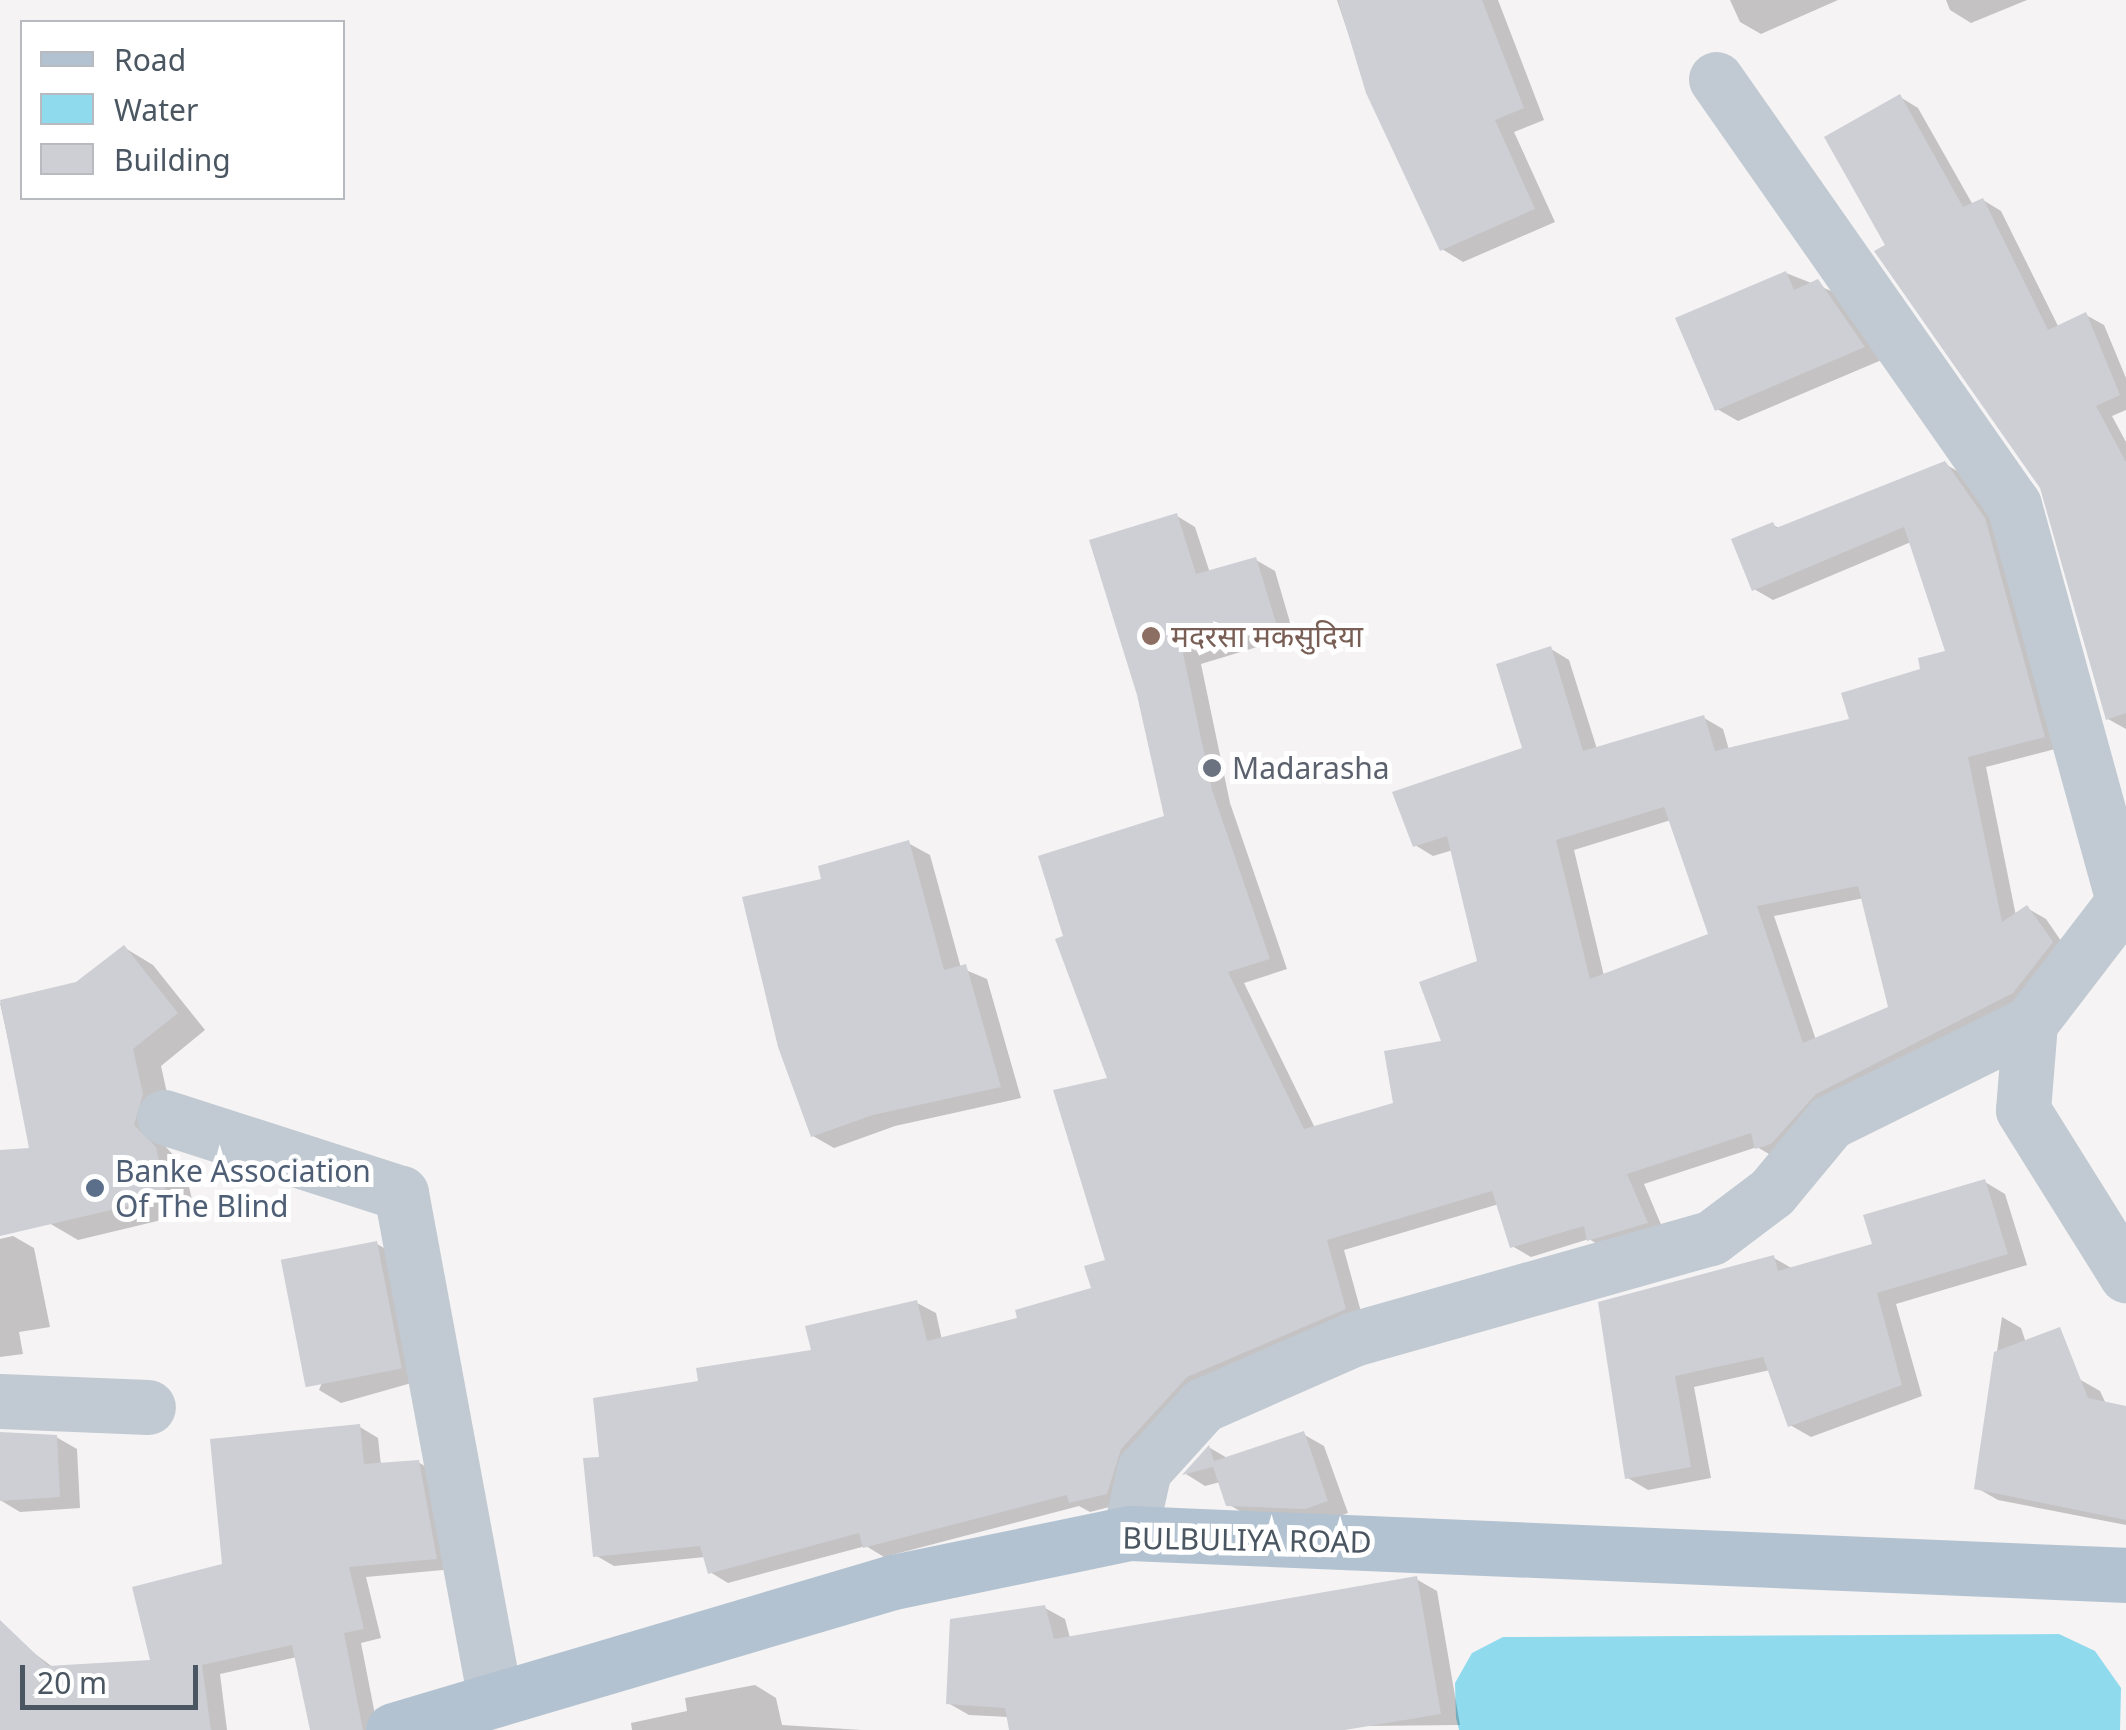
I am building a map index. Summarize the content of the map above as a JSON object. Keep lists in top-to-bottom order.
{
  "streets": {
    "main road": ["BULBULIYA ROAD"]
  },
  "places": ["मदरसा मकसुदिया", "Madarasha", "Banke Association Of The Blind"],
  "legend": ["Road", "Water", "Building"],
  "scale_bar": "20 m"
}
